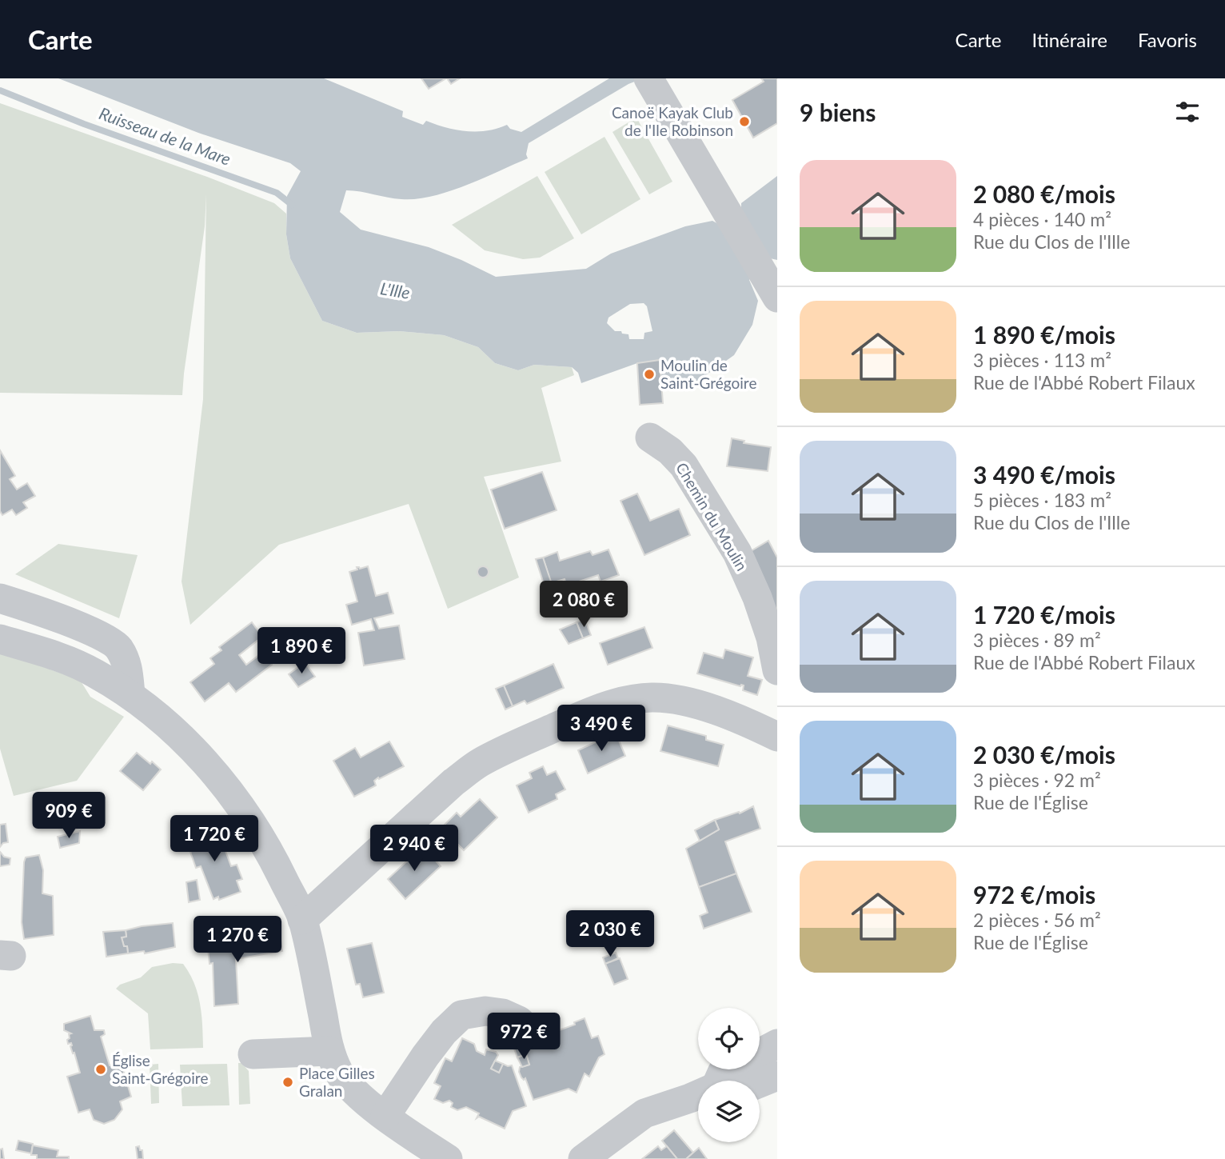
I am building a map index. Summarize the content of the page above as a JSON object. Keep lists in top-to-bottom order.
{
  "streets": {
    "street": ["Chemin du Moulin"]
  },
  "water": ["Ruisseau de la Mare", "L'Ille"],
  "places": [
    "Canoë Kayak Club de l'Ile Robinson",
    "Moulin de Saint-Grégoire",
    "Église Saint-Grégoire",
    "Place Gilles Gralan"
  ],
  "page": {
    "header": "Carte",
    "nav": ["Carte", "Itinéraire", "Favoris"],
    "heading": "9 biens",
    "list": [
      {
        "name": "2 080 €/mois",
        "note": "4 pièces · 140 m² · Rue du Clos de l'Ille"
      },
      {
        "name": "1 890 €/mois",
        "note": "3 pièces · 113 m² · Rue de l'Abbé Robert Filaux"
      },
      {
        "name": "3 490 €/mois",
        "note": "5 pièces · 183 m² · Rue du Clos de l'Ille"
      },
      {
        "name": "1 720 €/mois",
        "note": "3 pièces · 89 m² · Rue de l'Abbé Robert Filaux"
      },
      {
        "name": "2 030 €/mois",
        "note": "3 pièces · 92 m² · Rue de l'Église"
      },
      {
        "name": "972 €/mois",
        "note": "2 pièces · 56 m² · Rue de l'Église"
      }
    ],
    "price": [
      "2 080 €",
      "1 890 €",
      "3 490 €",
      "909 €",
      "1 720 €",
      "2 940 €",
      "2 030 €",
      "1 270 €",
      "972 €"
    ]
  }
}
